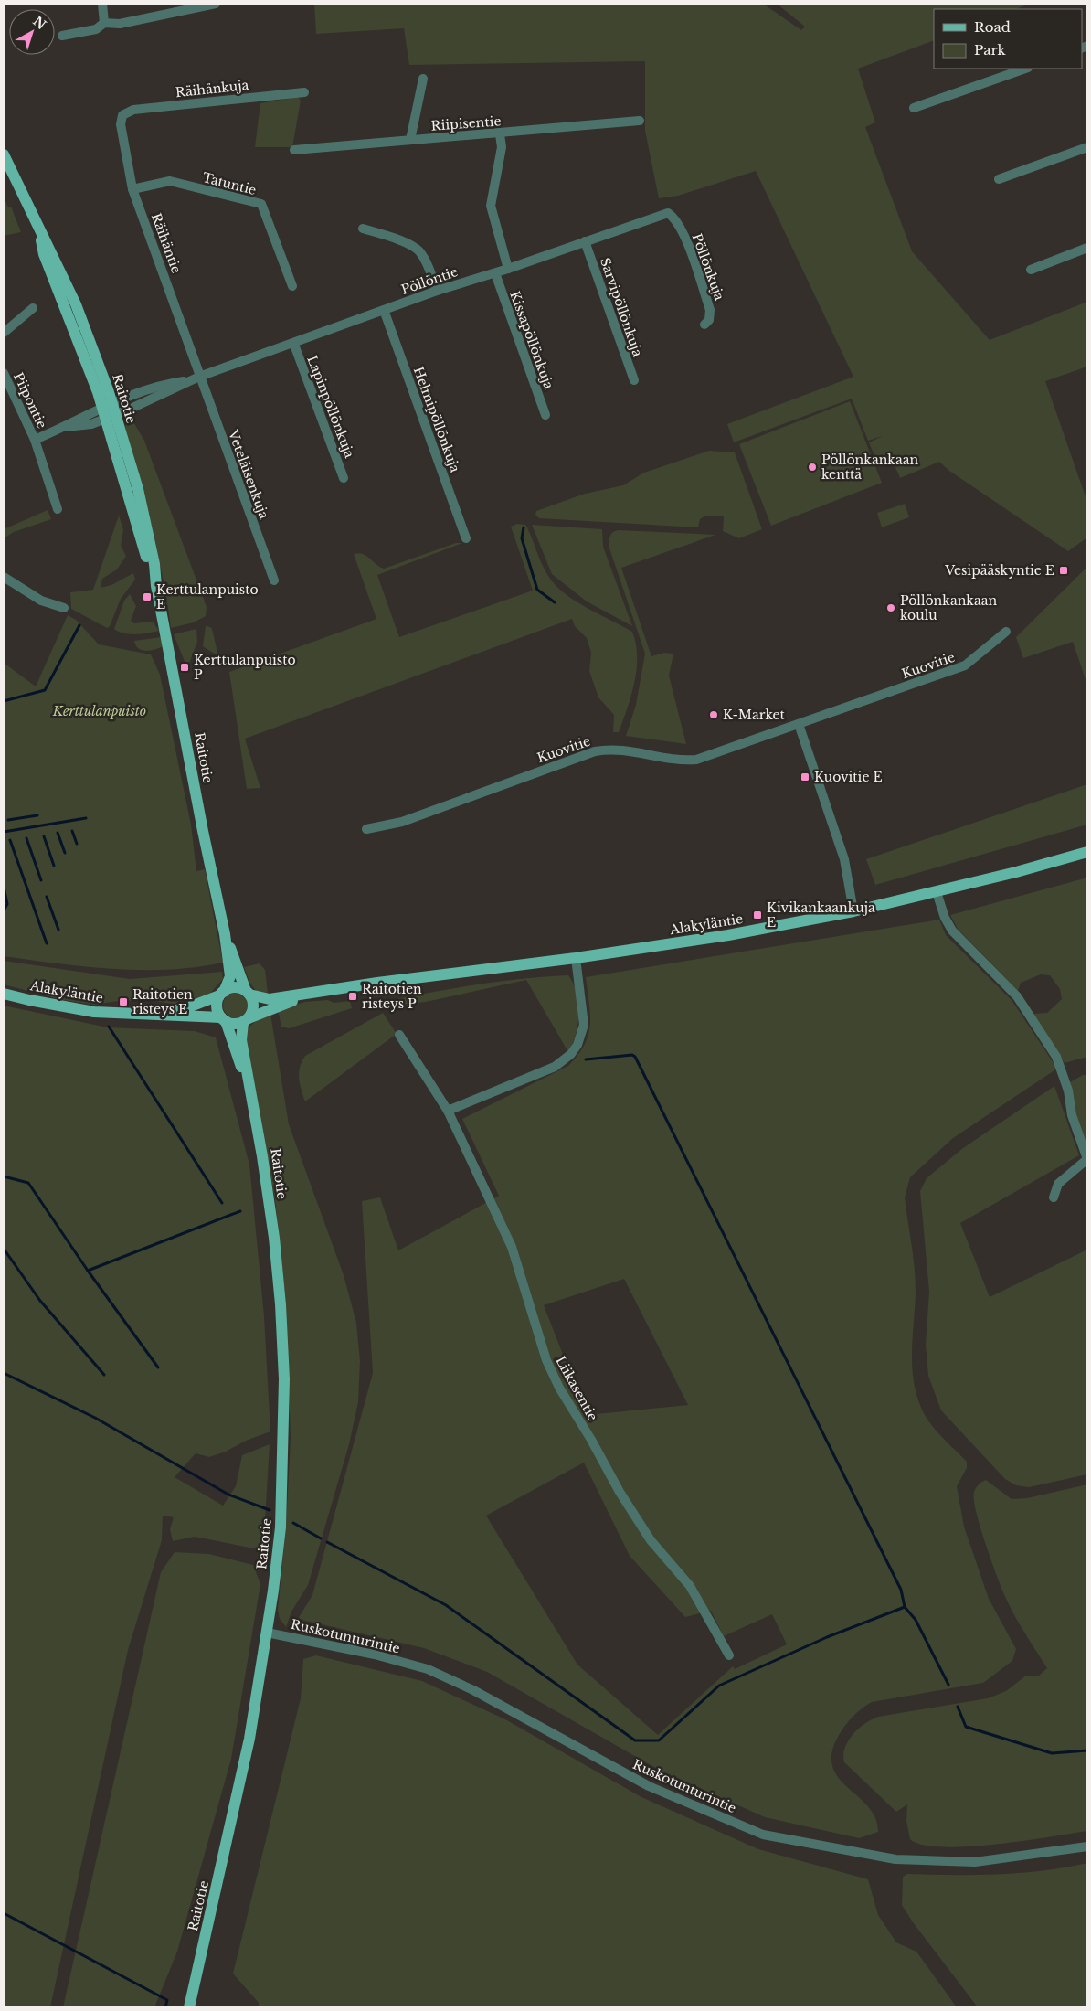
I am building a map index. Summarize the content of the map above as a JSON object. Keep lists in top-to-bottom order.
{
  "streets": {
    "main road": ["Raitotie", "Alakyläntie"],
    "street": [
      "Räihänkuja",
      "Riipisentie",
      "Tatuntie",
      "Räihäntie",
      "Pöllönkuja",
      "Pöllöntie",
      "Sarvipöllönkuja",
      "Kissapöllönkuja",
      "Piipontie",
      "Lapinpöllönkuja",
      "Helmipöllönkuja",
      "Veteläisenkuja",
      "Kuovitie",
      "Liikasentie",
      "Ruskotunturintie"
    ]
  },
  "crossings": [
    ["Räihänkuja", "Räihäntie"],
    ["Tatuntie", "Räihäntie"],
    ["Räihäntie", "Pöllöntie"],
    ["Räihäntie", "Veteläisenkuja"],
    ["Pöllönkuja", "Pöllöntie"],
    ["Pöllöntie", "Sarvipöllönkuja"],
    ["Pöllöntie", "Kissapöllönkuja"],
    ["Pöllöntie", "Raitotie"],
    ["Pöllöntie", "Piipontie"],
    ["Pöllöntie", "Lapinpöllönkuja"],
    ["Pöllöntie", "Helmipöllönkuja"],
    ["Pöllöntie", "Veteläisenkuja"],
    ["Raitotie", "Piipontie"],
    ["Raitotie", "Alakyläntie"],
    ["Raitotie", "Ruskotunturintie"]
  ],
  "parks": ["Kerttulanpuisto"],
  "places": {
    "other": ["Pöllönkankaan kenttä", "Pöllönkankaan koulu", "K-Market"],
    "transit": [
      "Vesipääskyntie E",
      "Kerttulanpuisto E",
      "Kerttulanpuisto P",
      "Kuovitie E",
      "Kivikankaankuja E",
      "Raitotien risteys P",
      "Raitotien risteys E"
    ]
  },
  "legend": ["Road", "Park"],
  "north": "top right"
}
